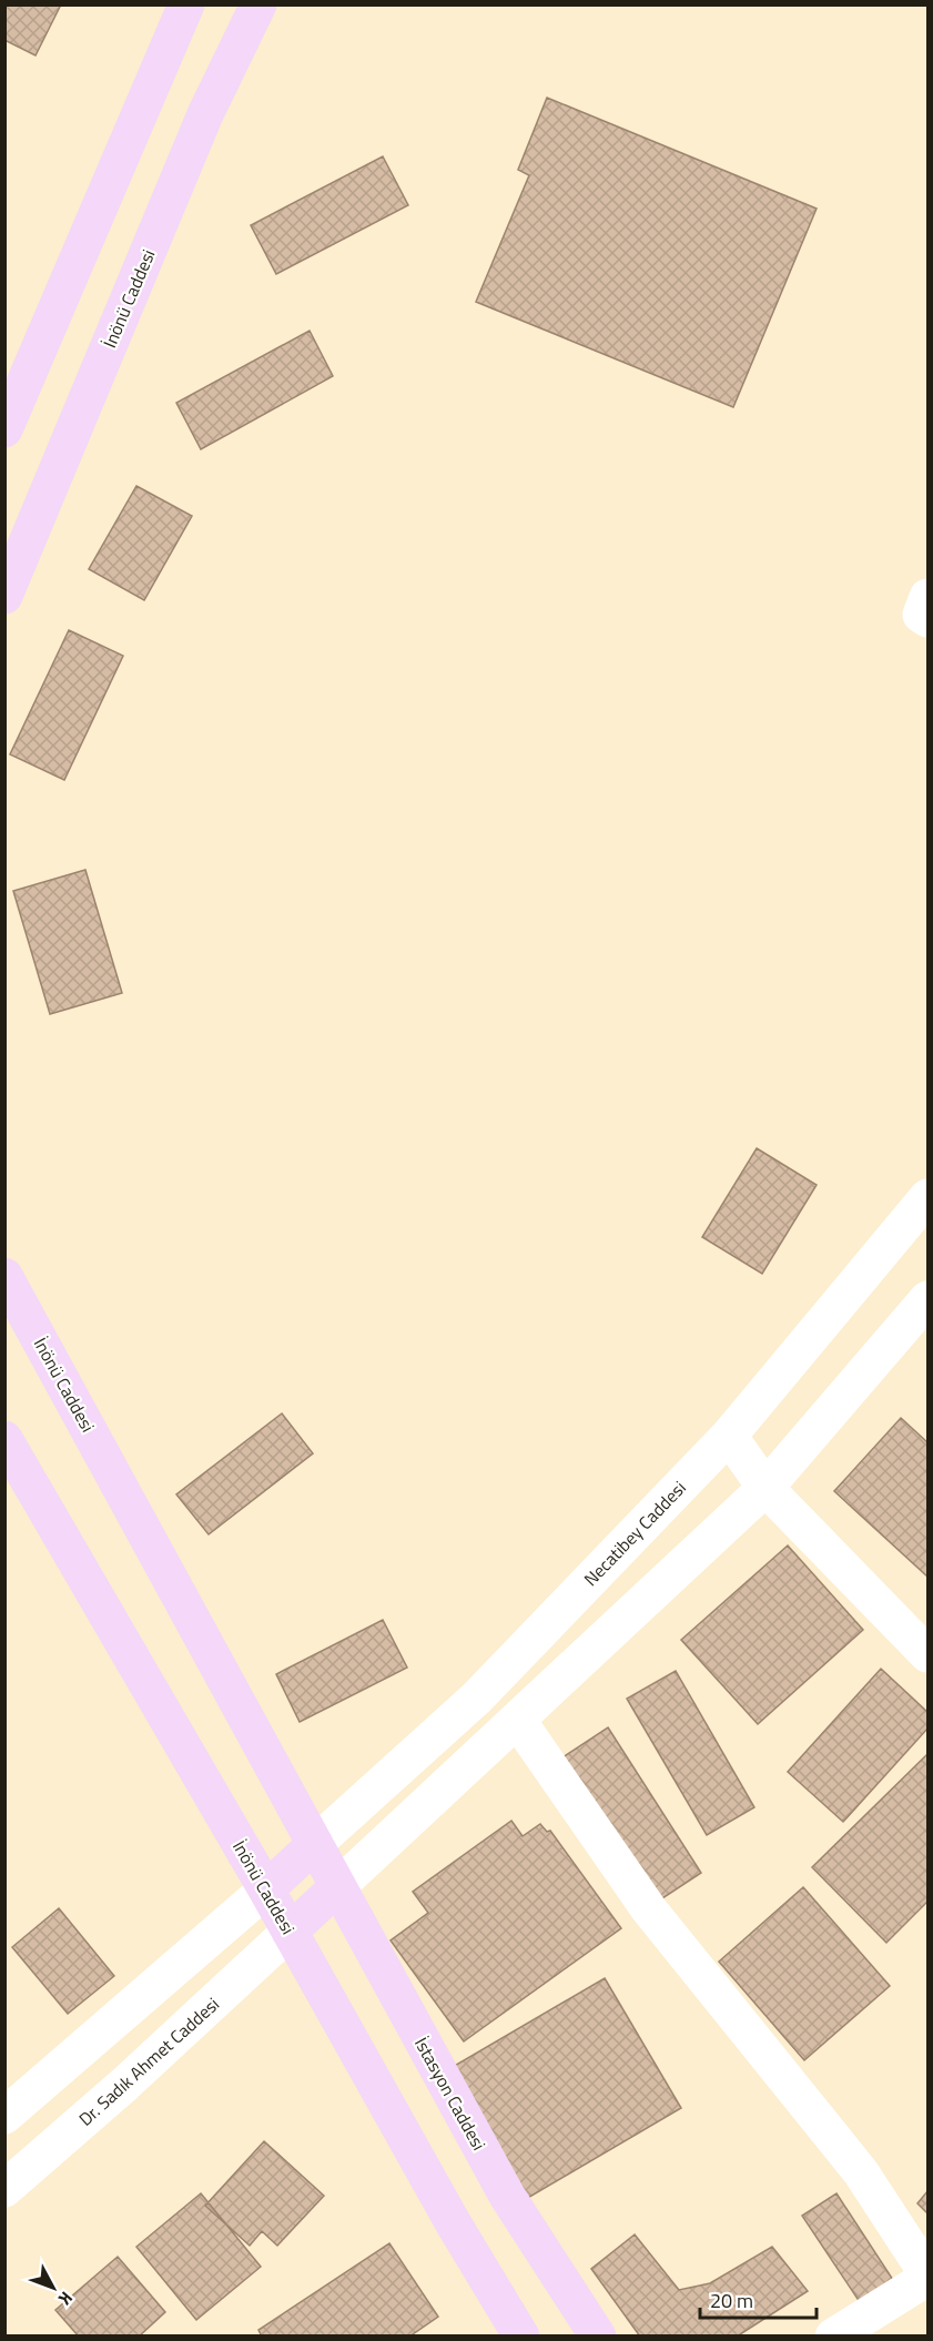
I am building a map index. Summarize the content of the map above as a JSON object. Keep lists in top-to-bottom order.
{
  "streets": {
    "main road": ["İnönü Caddesi", "İstasyon Caddesi"],
    "street": ["Necatibey Caddesi", "Dr. Sadık Ahmet Caddesi"]
  },
  "crossings": [
    ["İnönü Caddesi", "Necatibey Caddesi"],
    ["İnönü Caddesi", "Dr. Sadık Ahmet Caddesi"],
    ["İnönü Caddesi", "İstasyon Caddesi"],
    ["Necatibey Caddesi", "İstasyon Caddesi"]
  ],
  "scale_bar": "20 m",
  "north": "bottom right"
}
